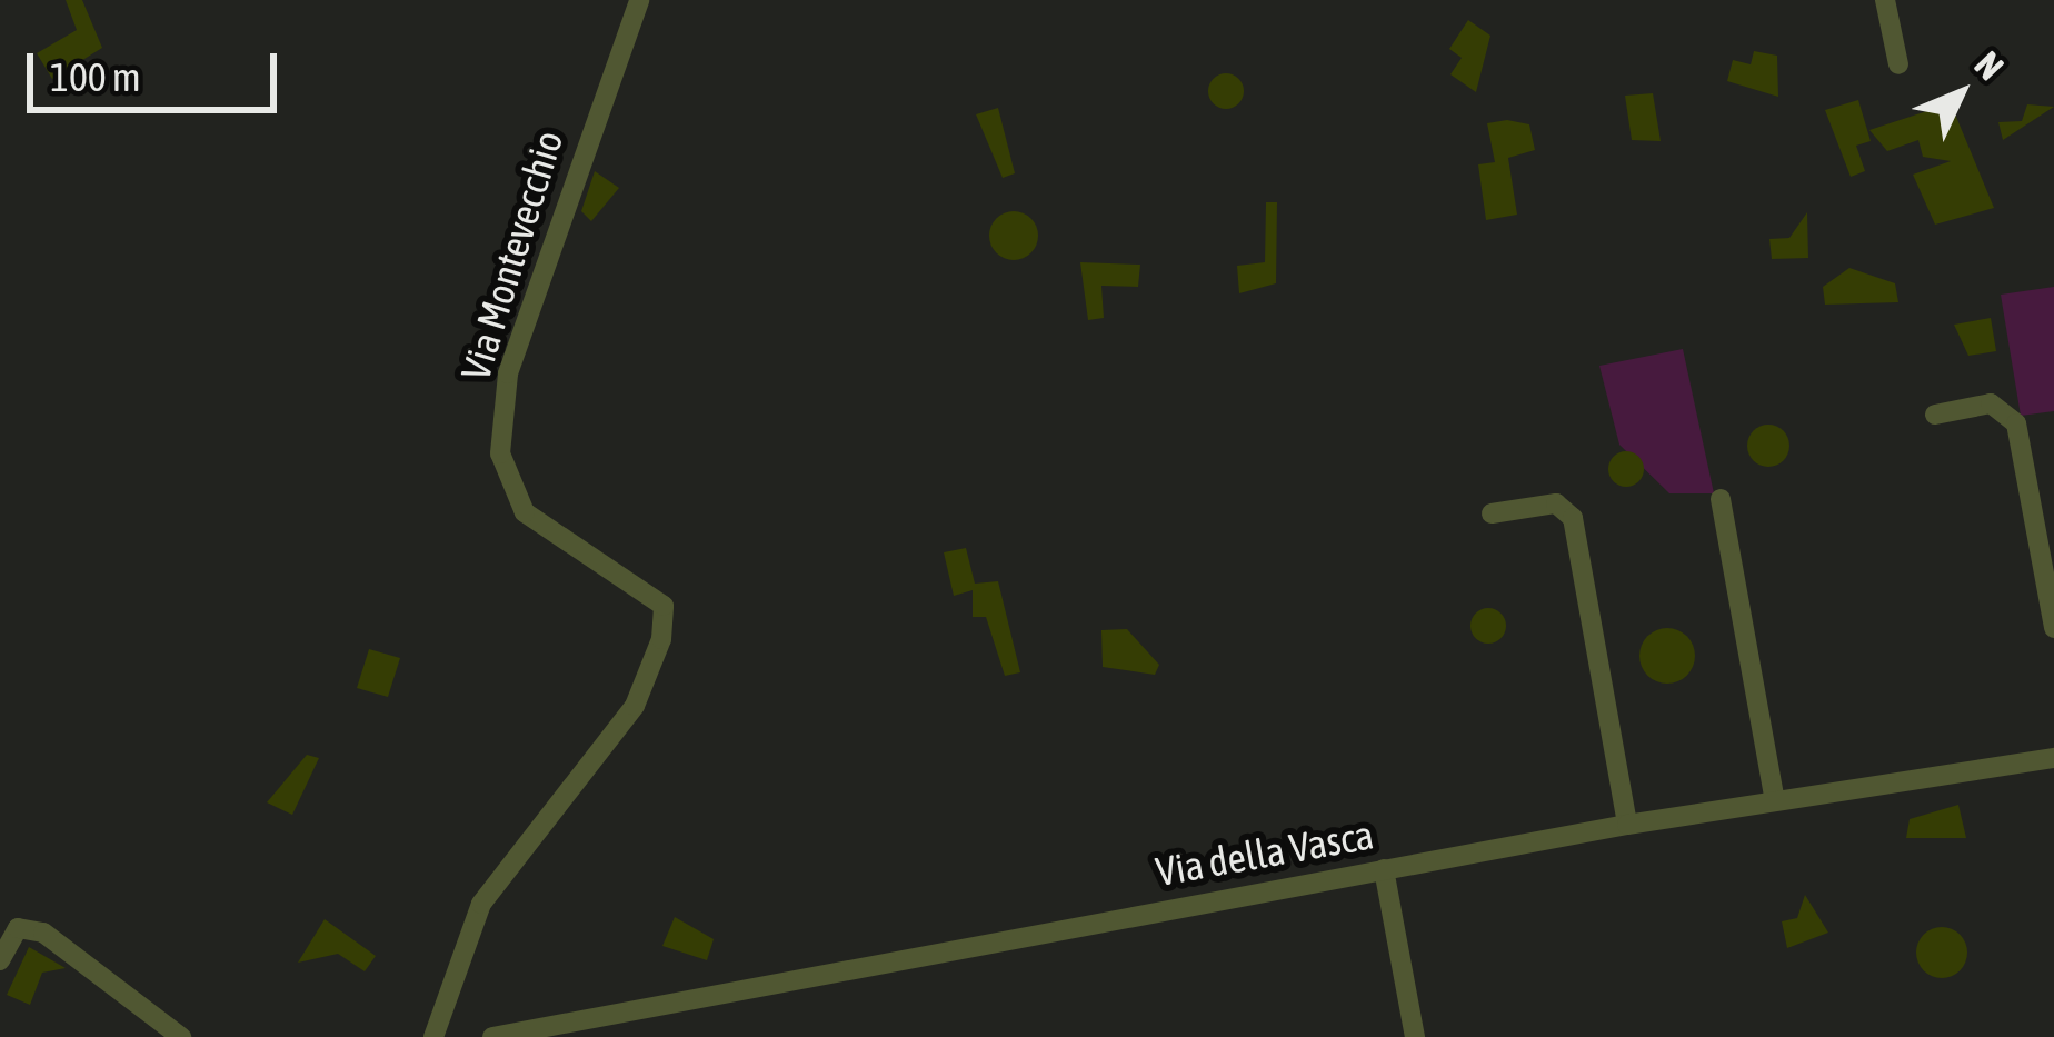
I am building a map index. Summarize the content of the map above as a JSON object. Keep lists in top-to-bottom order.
{
  "streets": {
    "street": ["Via Montevecchio", "Via della Vasca"]
  },
  "scale_bar": "100 m",
  "north": "top right"
}
